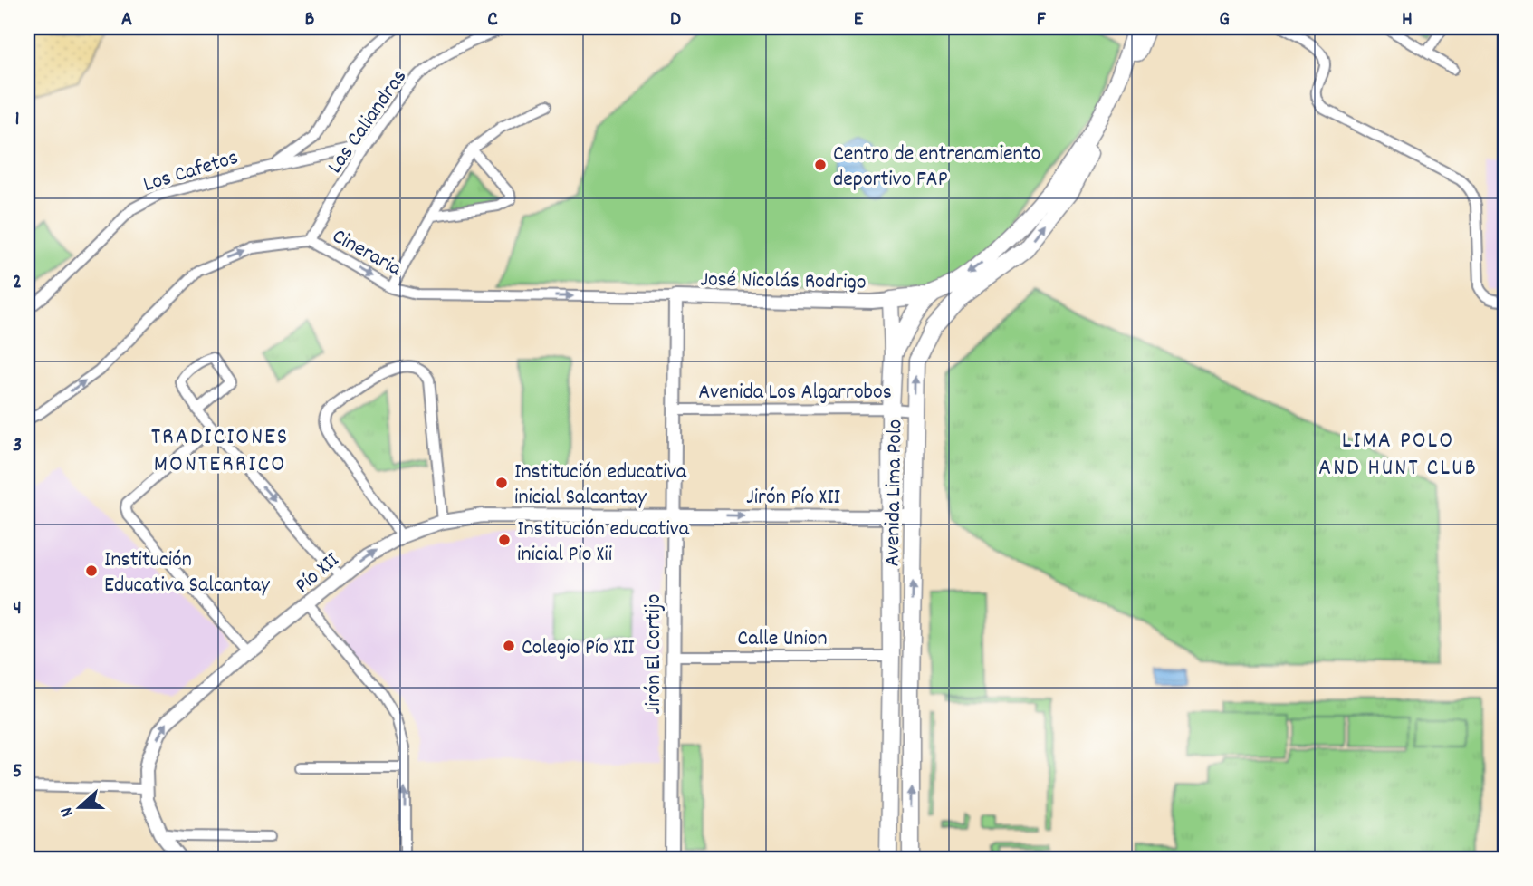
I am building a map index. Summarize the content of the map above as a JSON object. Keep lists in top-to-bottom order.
{
  "streets": {
    "main road": ["Avenida Lima Polo"],
    "street": [
      "Las Caliandras",
      "Los Cafetos",
      "Cineraria",
      "José Nicolás Rodrigo",
      "Avenida Los Algarrobos",
      "Jirón Pío XII",
      "Pío XII",
      "Calle Union",
      "Jirón El Cortijo"
    ]
  },
  "crossings": [
    ["Las Caliandras", "Los Cafetos"],
    ["Las Caliandras", "Cineraria"],
    ["Cineraria", "José Nicolás Rodrigo"],
    ["Cineraria", "Jirón El Cortijo"],
    ["José Nicolás Rodrigo", "Avenida Lima Polo"],
    ["José Nicolás Rodrigo", "Jirón El Cortijo"],
    ["Avenida Los Algarrobos", "Avenida Lima Polo"],
    ["Avenida Los Algarrobos", "Jirón El Cortijo"],
    ["Avenida Lima Polo", "Jirón Pío XII"],
    ["Avenida Lima Polo", "Calle Union"],
    ["Jirón Pío XII", "Pío XII"],
    ["Jirón Pío XII", "Jirón El Cortijo"],
    ["Pío XII", "Jirón El Cortijo"],
    ["Calle Union", "Jirón El Cortijo"]
  ],
  "one_way": ["Cineraria", "Jirón Pío XII"],
  "districts": ["TRADICIONES MONTERRICO", "LIMA POLO AND HUNT CLUB"],
  "places": [
    "Centro de entrenamiento deportivo FAP",
    "Institución educativa inicial Salcantay",
    "Institución educativa inicial Pio Xii",
    "Institución Educativa Salcantay",
    "Colegio Pío XII"
  ],
  "north": "left",
  "grid": {
    "columns": [
      "A",
      "B",
      "C",
      "D",
      "E",
      "F",
      "G",
      "H"
    ],
    "rows": [
      "1",
      "2",
      "3",
      "4",
      "5"
    ]
  }
}
